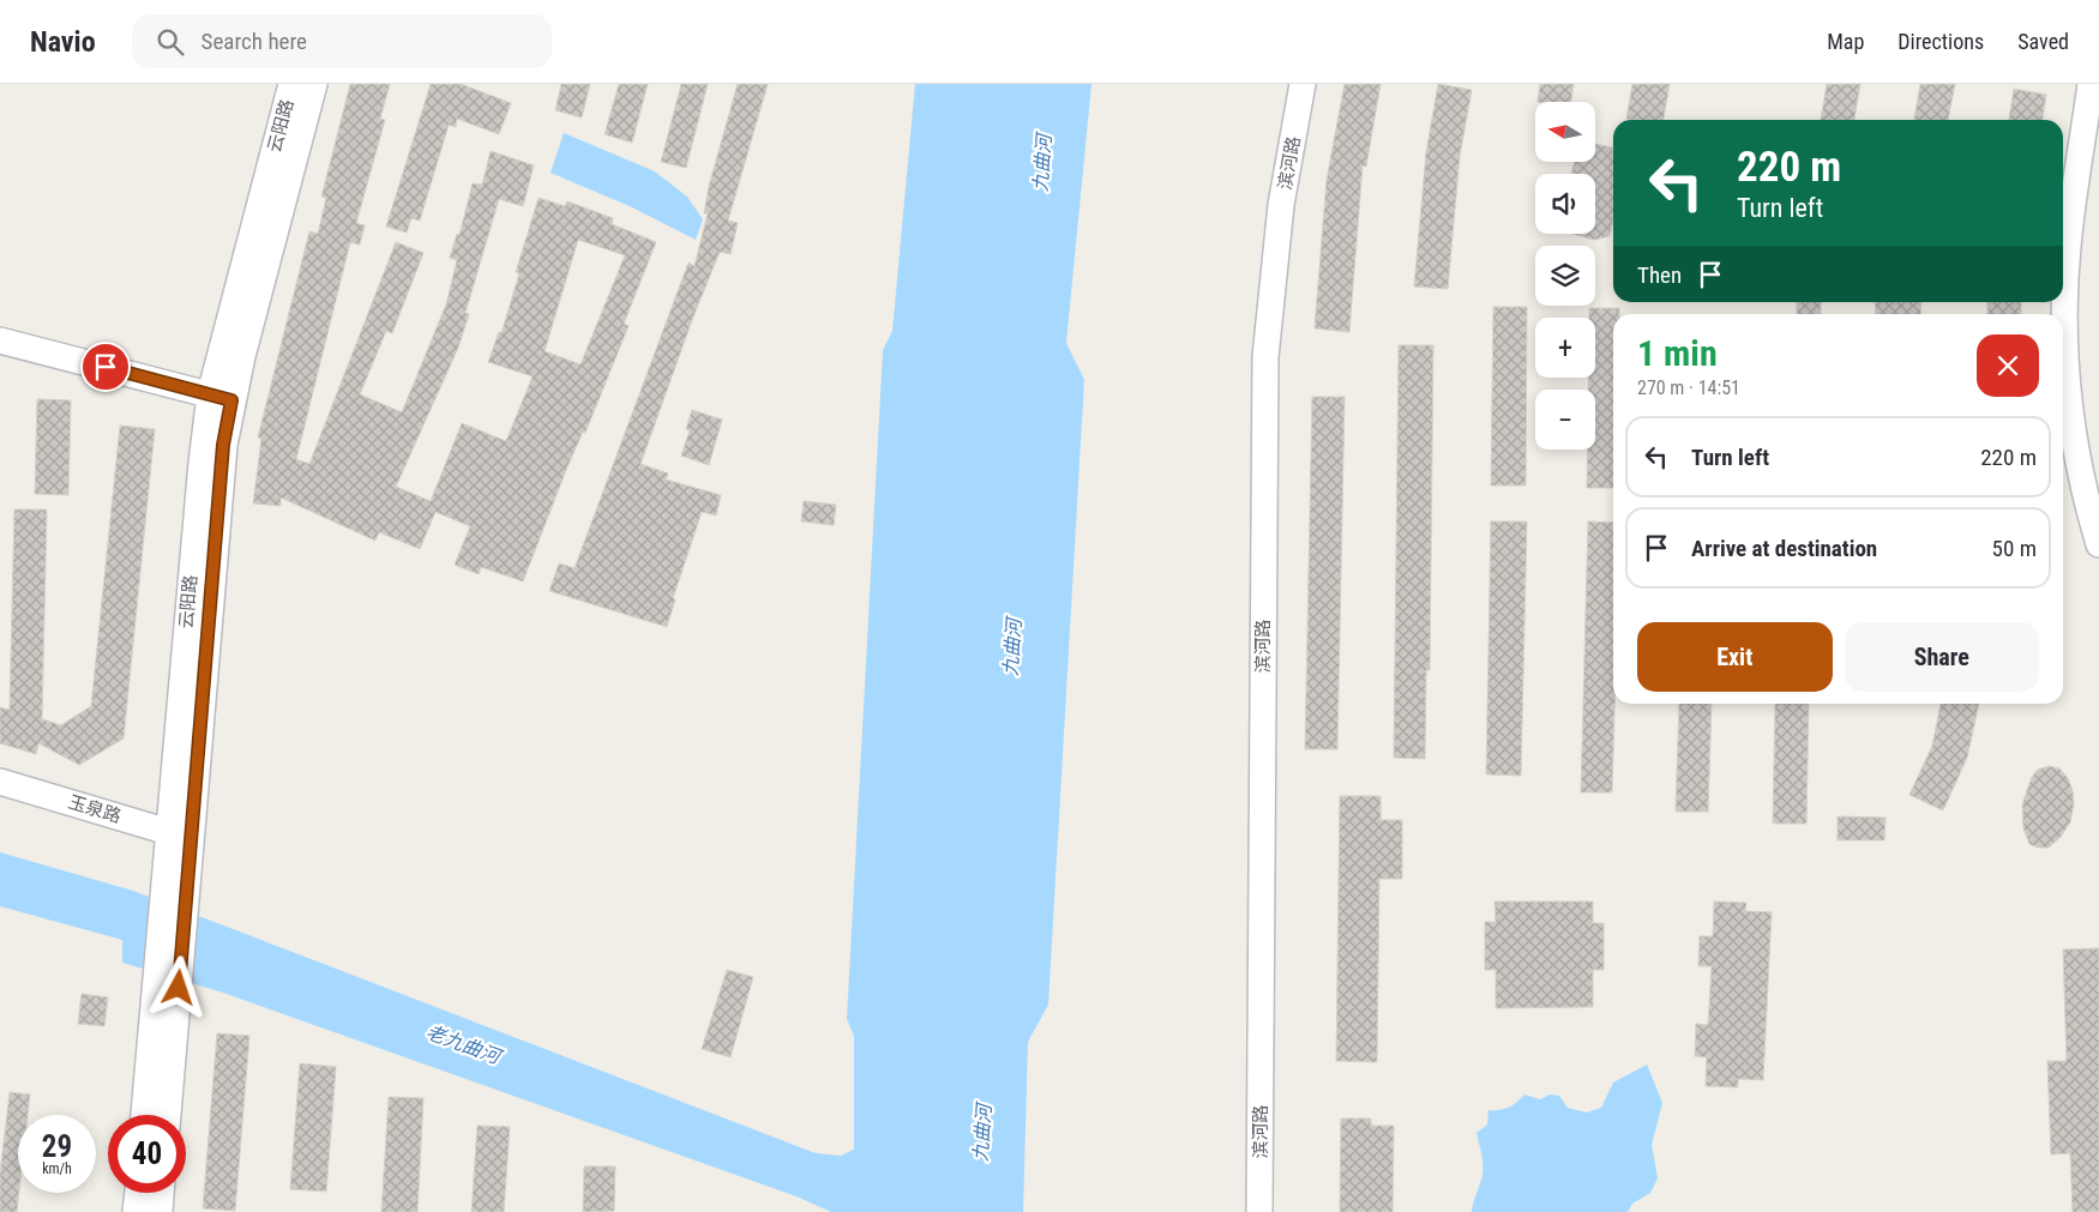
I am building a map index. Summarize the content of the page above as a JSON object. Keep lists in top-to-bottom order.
{
  "streets": {
    "street": ["云阳路", "滨河路", "玉泉路"]
  },
  "crossings": [
    ["云阳路", "玉泉路"]
  ],
  "water": ["九曲河", "老九曲河"],
  "north": "left",
  "page": {
    "header": "Navio",
    "search": "Search here",
    "nav": ["Map", "Directions", "Saved"],
    "map_buttons": ["+", "−"],
    "turn": ["220 m", "Turn left"],
    "then": "Then",
    "heading": ["1 min", "270 m · 14:51"],
    "list": [
      {
        "name": "Turn left",
        "value": "220 m"
      },
      {
        "name": "Arrive at destination",
        "value": "50 m"
      }
    ],
    "buttons": ["Exit", "Share"],
    "speed": "29 km/h",
    "limit": "40"
  }
}
